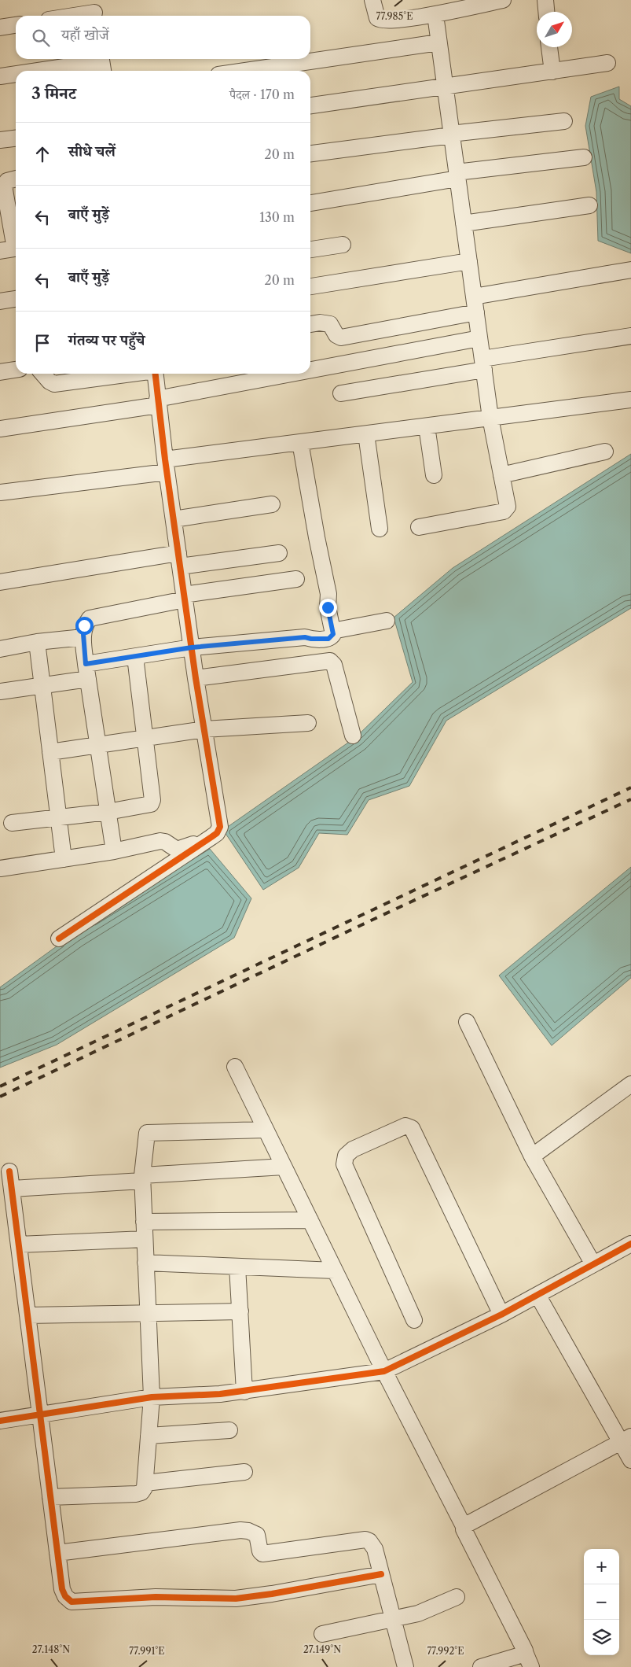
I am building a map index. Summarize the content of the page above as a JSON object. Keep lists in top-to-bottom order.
{
  "north": "top right",
  "page": {
    "search": "यहाँ खोजें",
    "heading": ["3 मिनट", "पैदल · 170 m"],
    "list": [
      ["सीधे चलें", "20 m"],
      ["बाएँ मुड़ें", "130 m"],
      ["बाएँ मुड़ें", "20 m"],
      "गंतव्य पर पहुँचे"
    ],
    "map_buttons": ["+", "−"]
  },
  "coordinates": [
    "77.985°E",
    "27.148°N",
    "27.149°N",
    "77.991°E",
    "77.992°E"
  ]
}
